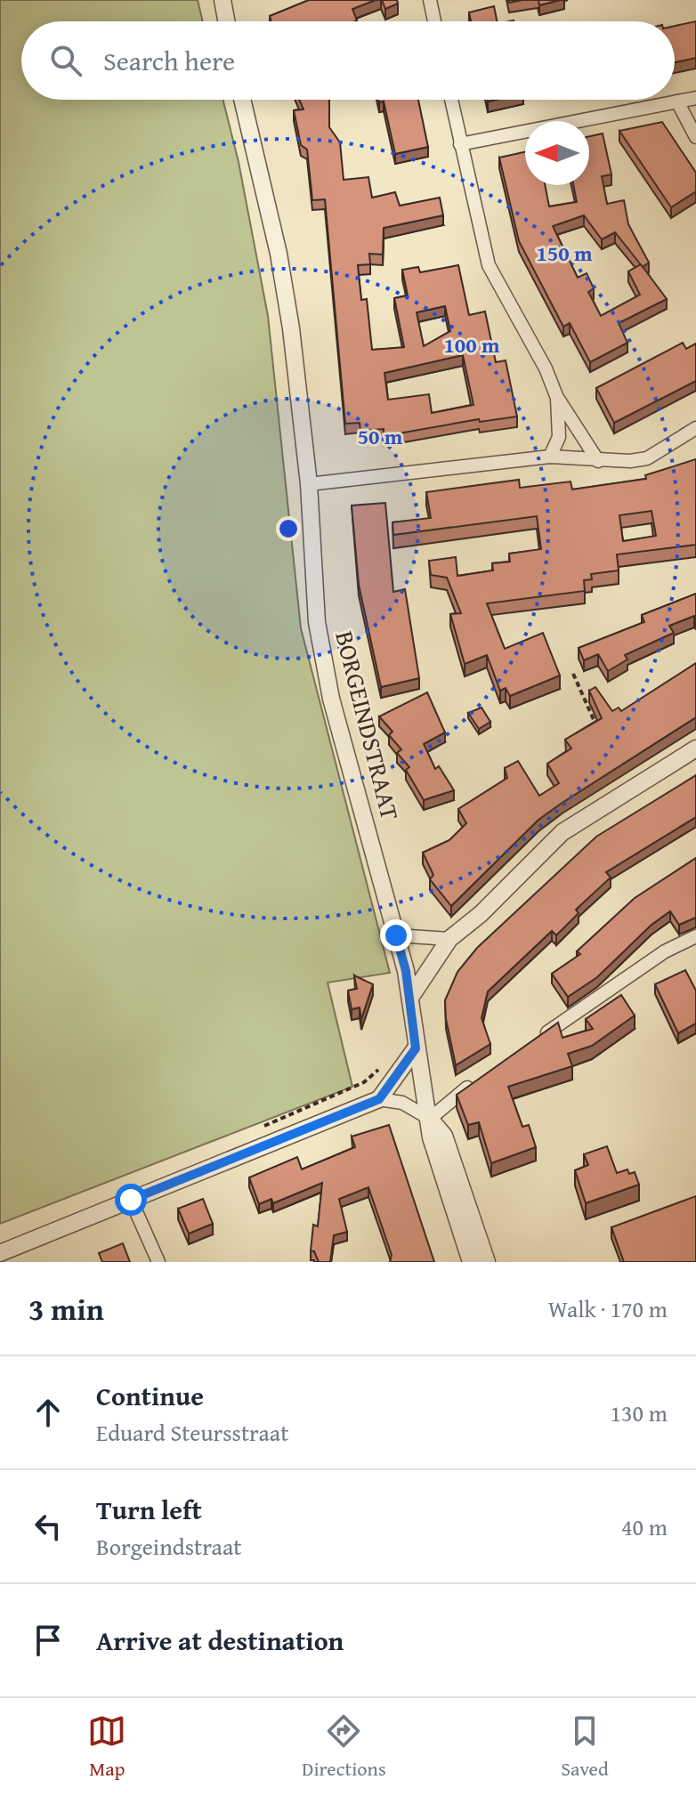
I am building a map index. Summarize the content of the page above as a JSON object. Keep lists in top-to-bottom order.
{
  "streets": {
    "street": ["BORGEINDSTRAAT"]
  },
  "north": "left",
  "page": {
    "search": "Search here",
    "heading": ["3 min", "Walk · 170 m"],
    "list": [
      ["Continue", "Eduard Steursstraat", "130 m"],
      ["Turn left", "Borgeindstraat", "40 m"],
      "Arrive at destination"
    ],
    "nav": ["Map", "Directions", "Saved"]
  },
  "rings": ["150 m", "100 m", "50 m"]
}
